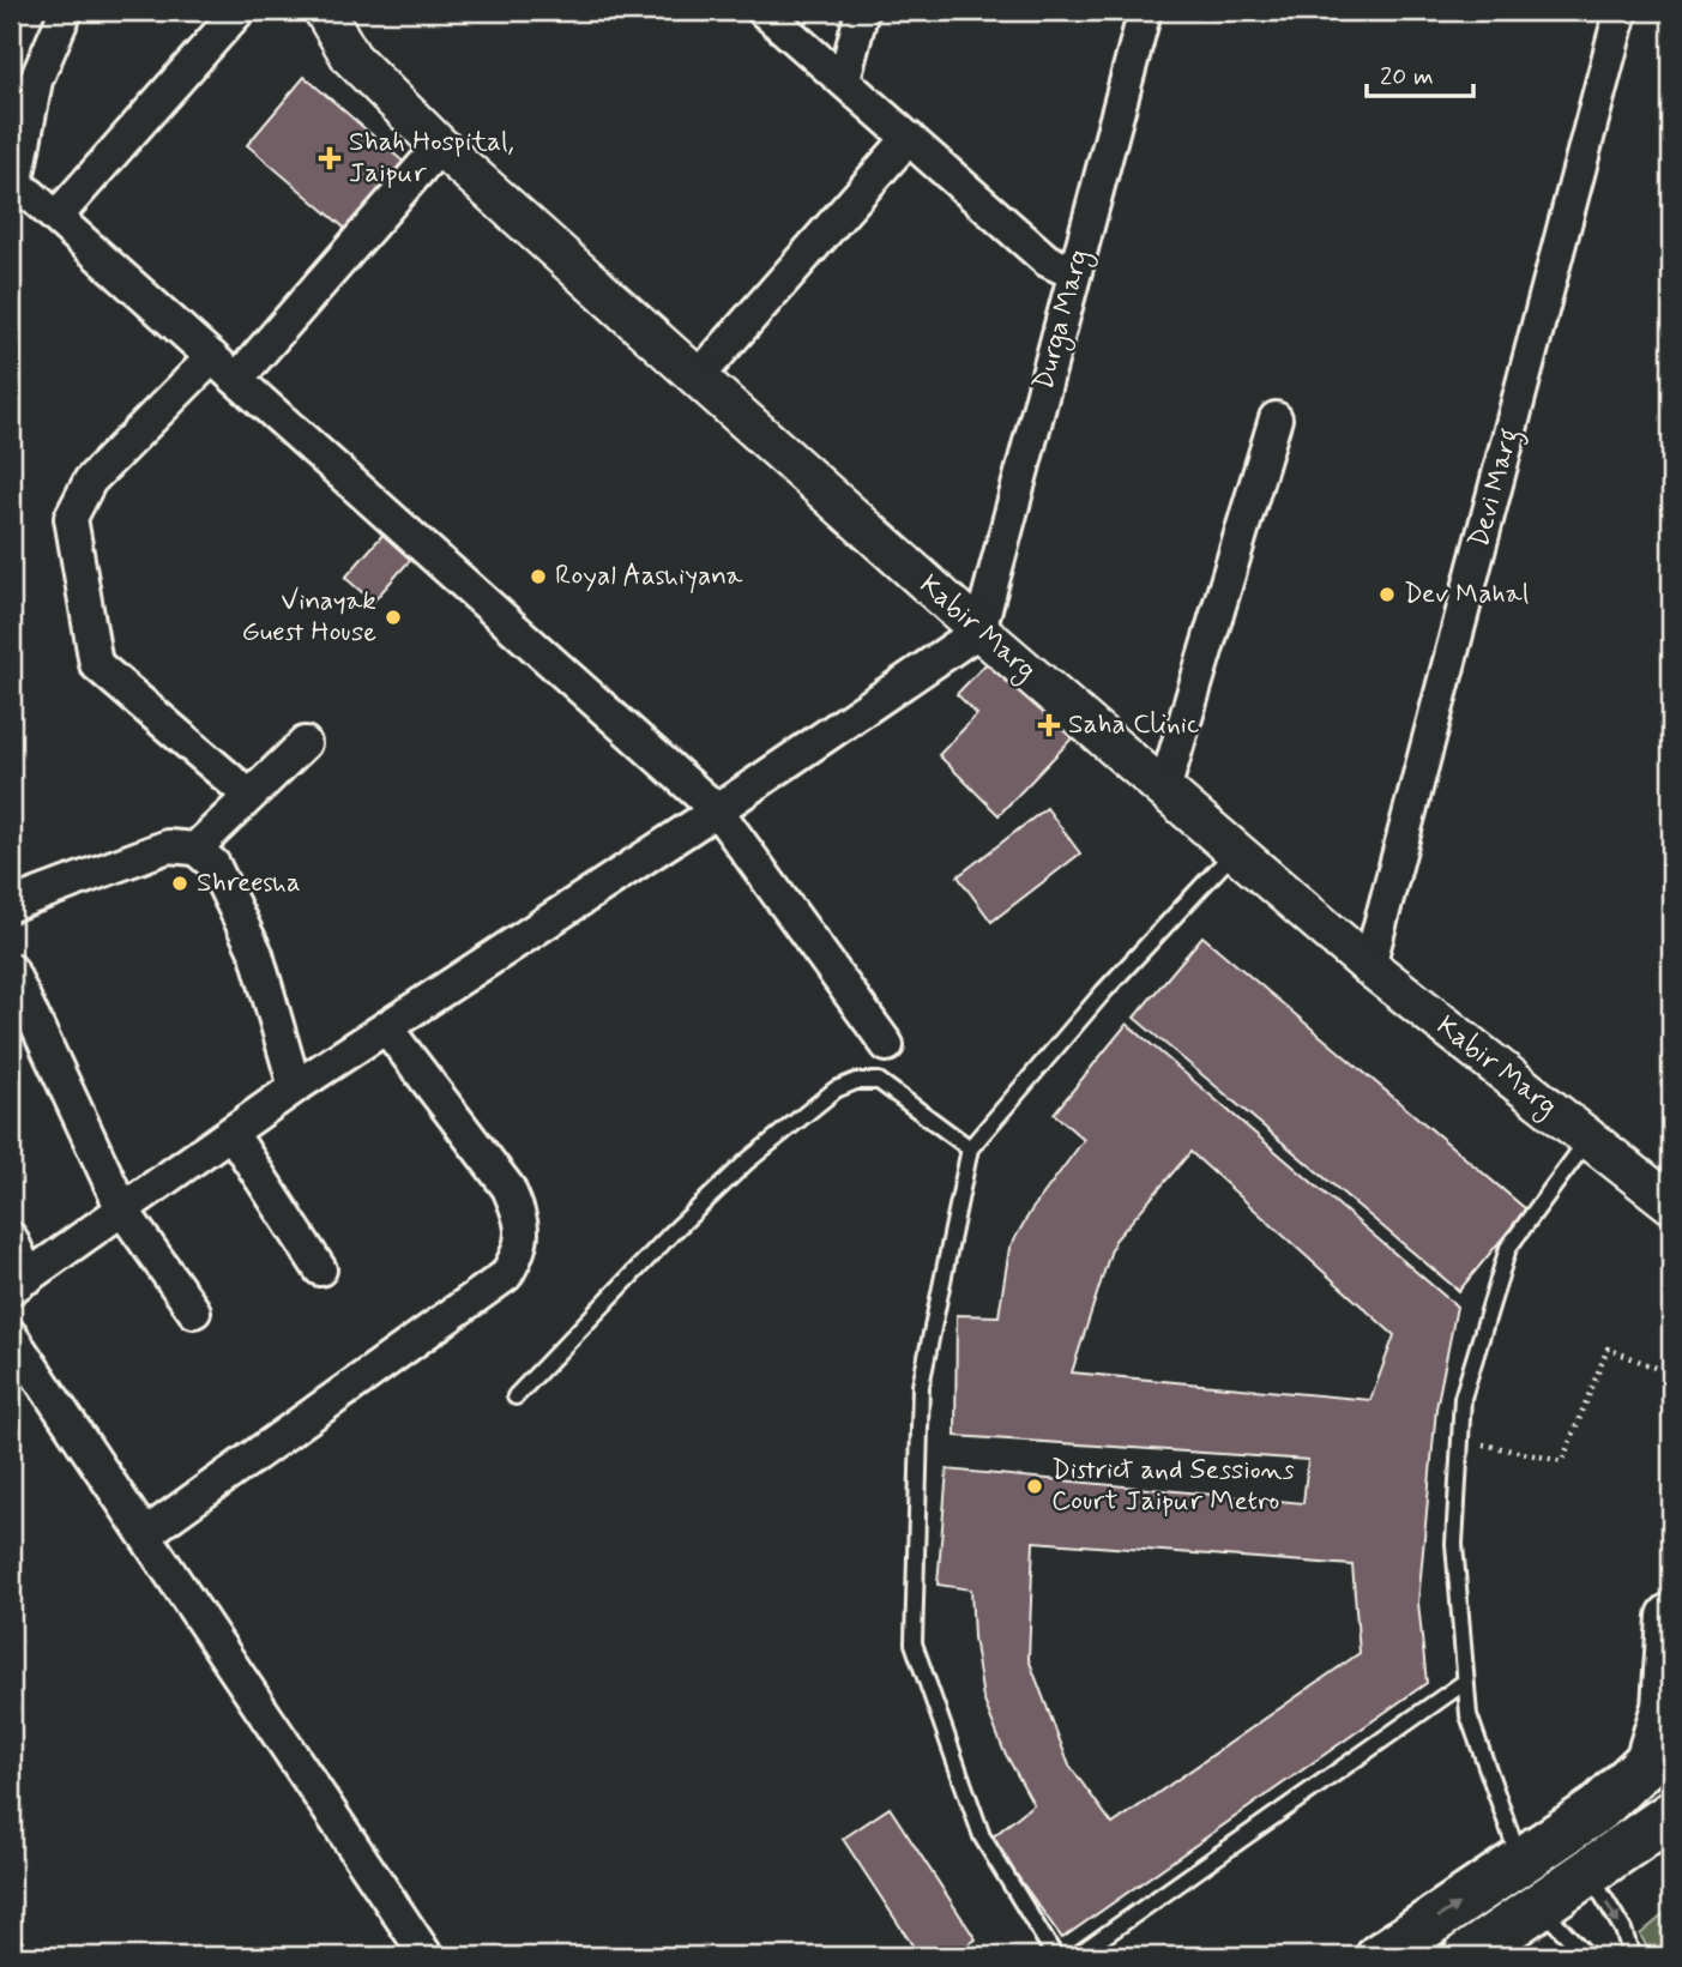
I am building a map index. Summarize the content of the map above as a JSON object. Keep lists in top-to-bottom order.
{
  "streets": {
    "street": ["Durga Marg", "Devi Marg", "Kabir Marg"]
  },
  "crossings": [
    ["Durga Marg", "Kabir Marg"],
    ["Devi Marg", "Kabir Marg"]
  ],
  "places": {
    "health": ["Shah Hospital, Jaipur", "Saha Clinic"],
    "other": [
      "Royal Aashiyana",
      "Dev Mahal",
      "Vinayak Guest House",
      "Shreesha",
      "District and Sessions Court Jaipur Metro"
    ]
  },
  "scale_bar": "20 m"
}
